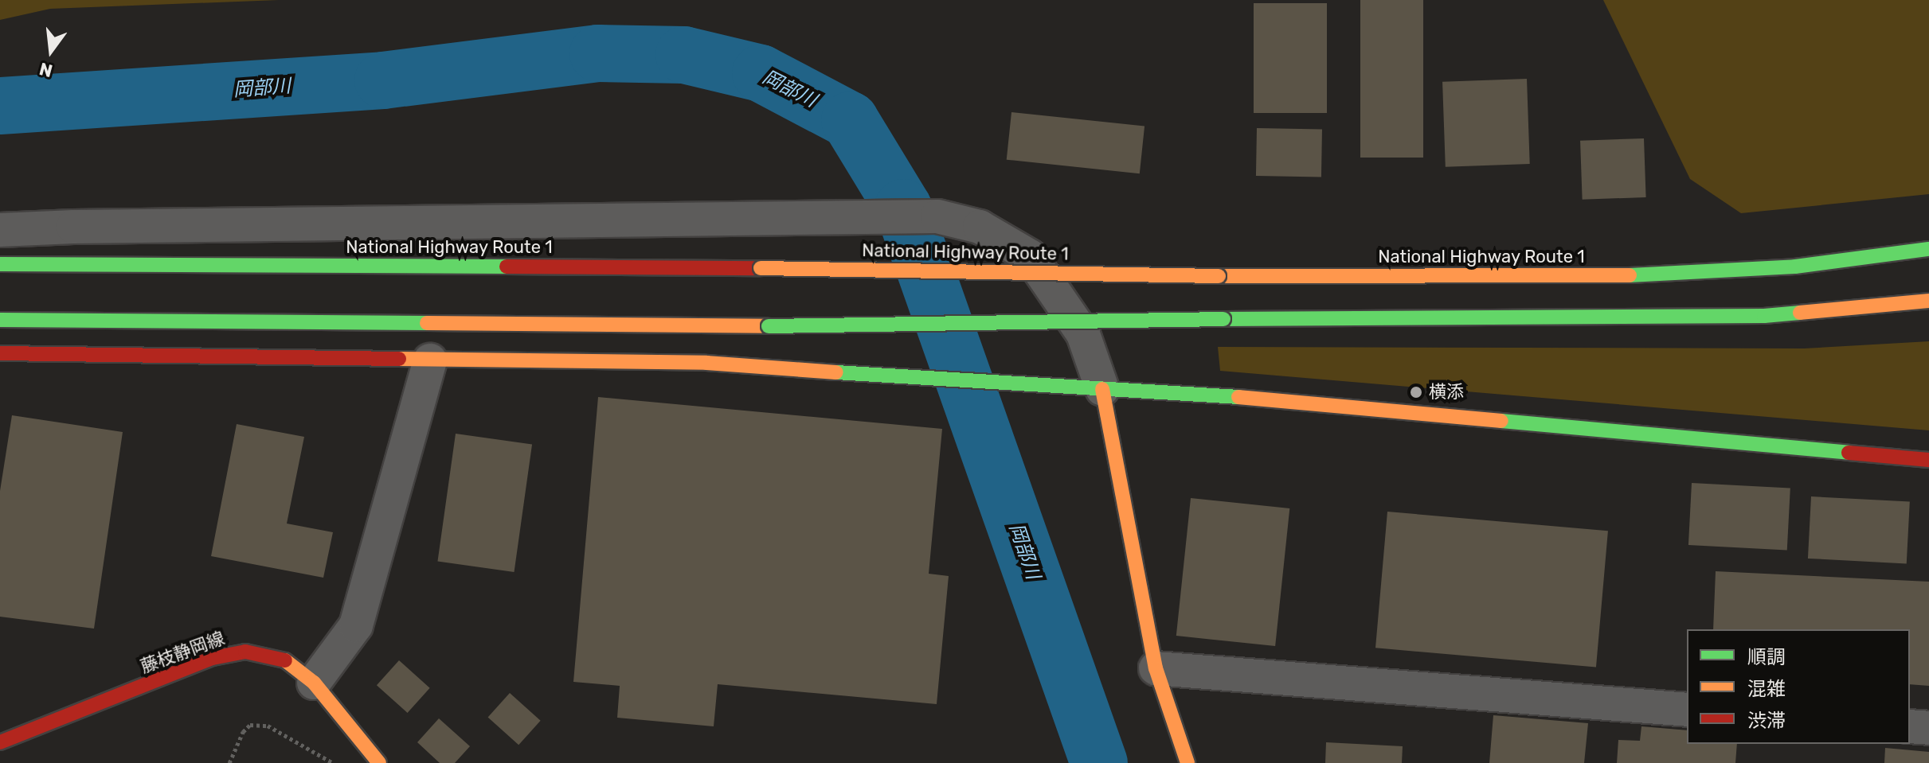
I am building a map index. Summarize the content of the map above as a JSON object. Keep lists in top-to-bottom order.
{
  "streets": {
    "main road": ["National Highway Route 1", "藤枝静岡線"]
  },
  "water": ["岡部川"],
  "places": ["横添"],
  "legend": ["順調", "混雑", "渋滞"],
  "north": "bottom"
}
